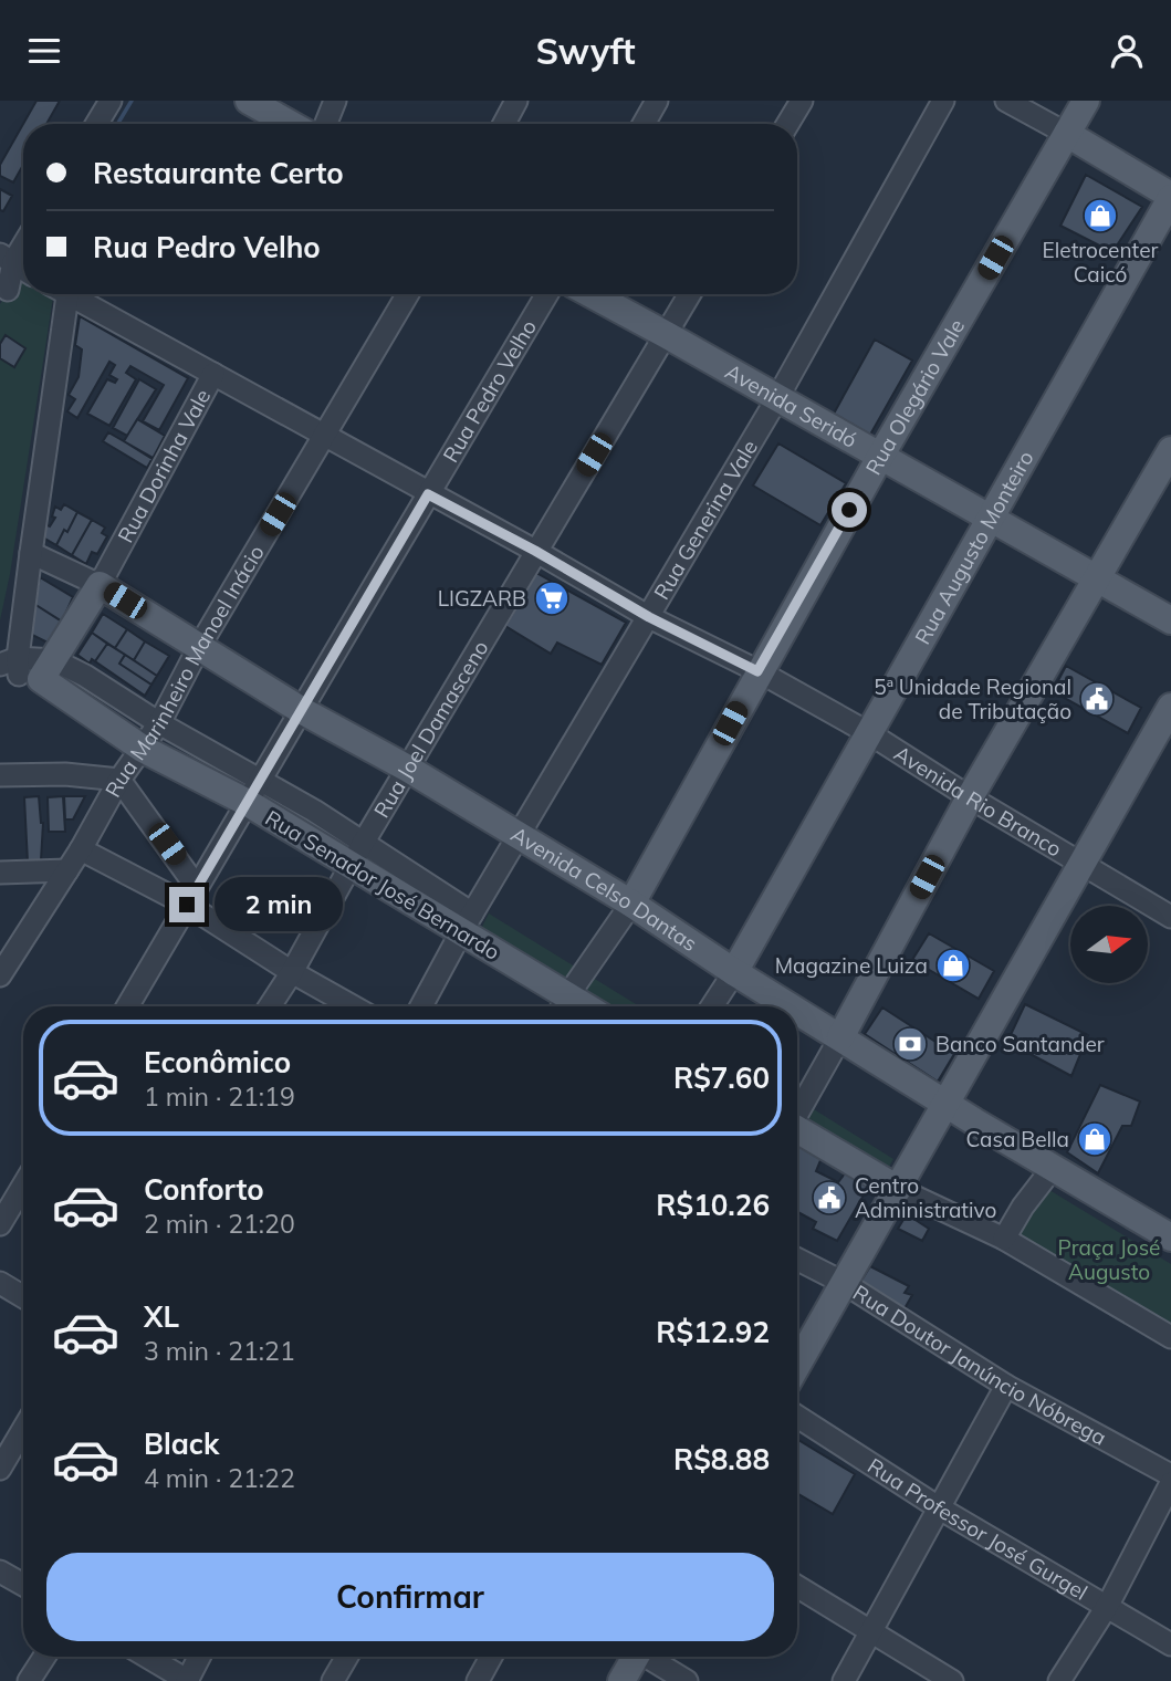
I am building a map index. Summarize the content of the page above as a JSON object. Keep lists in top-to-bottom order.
{
  "streets": {
    "main road": [
      "Rua Olegário Vale",
      "Avenida Seridó",
      "Rua Dorinha Vale",
      "Rua Augusto Monteiro",
      "Rua Senador José Bernardo",
      "Avenida Celso Dantas"
    ],
    "street": [
      "Rua Pedro Velho",
      "Rua Generina Vale",
      "Rua Marinheiro Manoel Inácio",
      "Rua Joel Damasceno",
      "Avenida Rio Branco",
      "Rua Doutor Janúncio Nóbrega",
      "Rua Professor José Gurgel"
    ]
  },
  "crossings": [
    ["Rua Pedro Velho", "Avenida Rio Branco"],
    ["Rua Pedro Velho", "Rua Senador José Bernardo"],
    ["Rua Pedro Velho", "Avenida Celso Dantas"],
    ["Rua Olegário Vale", "Avenida Seridó"],
    ["Rua Olegário Vale", "Avenida Rio Branco"],
    ["Rua Olegário Vale", "Rua Senador José Bernardo"],
    ["Rua Olegário Vale", "Avenida Celso Dantas"],
    ["Avenida Seridó", "Rua Generina Vale"],
    ["Avenida Seridó", "Rua Augusto Monteiro"],
    ["Avenida Seridó", "Rua Joel Damasceno"],
    ["Rua Dorinha Vale", "Avenida Rio Branco"],
    ["Rua Dorinha Vale", "Rua Senador José Bernardo"],
    ["Rua Dorinha Vale", "Avenida Celso Dantas"],
    ["Rua Generina Vale", "Avenida Rio Branco"],
    ["Rua Generina Vale", "Rua Senador José Bernardo"],
    ["Rua Generina Vale", "Avenida Celso Dantas"],
    ["Rua Augusto Monteiro", "Avenida Rio Branco"],
    ["Rua Augusto Monteiro", "Avenida Celso Dantas"],
    ["Rua Marinheiro Manoel Inácio", "Avenida Rio Branco"],
    ["Rua Marinheiro Manoel Inácio", "Rua Senador José Bernardo"],
    ["Rua Marinheiro Manoel Inácio", "Avenida Celso Dantas"],
    ["Rua Joel Damasceno", "Avenida Rio Branco"],
    ["Rua Joel Damasceno", "Rua Senador José Bernardo"],
    ["Rua Joel Damasceno", "Avenida Celso Dantas"]
  ],
  "parks": ["Praça José Augusto"],
  "places": {
    "shop": ["Eletrocenter Caicó", "Magazine Luiza", "Casa Bella"],
    "supermarket": ["LIGZARB"],
    "public building": ["5ª Unidade Regional de Tributação", "Centro Administrativo"],
    "bank": ["Banco Santander"]
  },
  "north": "right",
  "page": {
    "header": "Swyft",
    "banner": ["Restaurante Certo", "Rua Pedro Velho"],
    "bubble": "2 min",
    "list": [
      {
        "name": "Econômico",
        "note": "1 min · 21:19",
        "value": "R$7.60"
      },
      {
        "name": "Conforto",
        "note": "2 min · 21:20",
        "value": "R$10.26"
      },
      {
        "name": "XL",
        "note": "3 min · 21:21",
        "value": "R$12.92"
      },
      {
        "name": "Black",
        "note": "4 min · 21:22",
        "value": "R$8.88"
      }
    ],
    "buttons": "Confirmar"
  }
}
